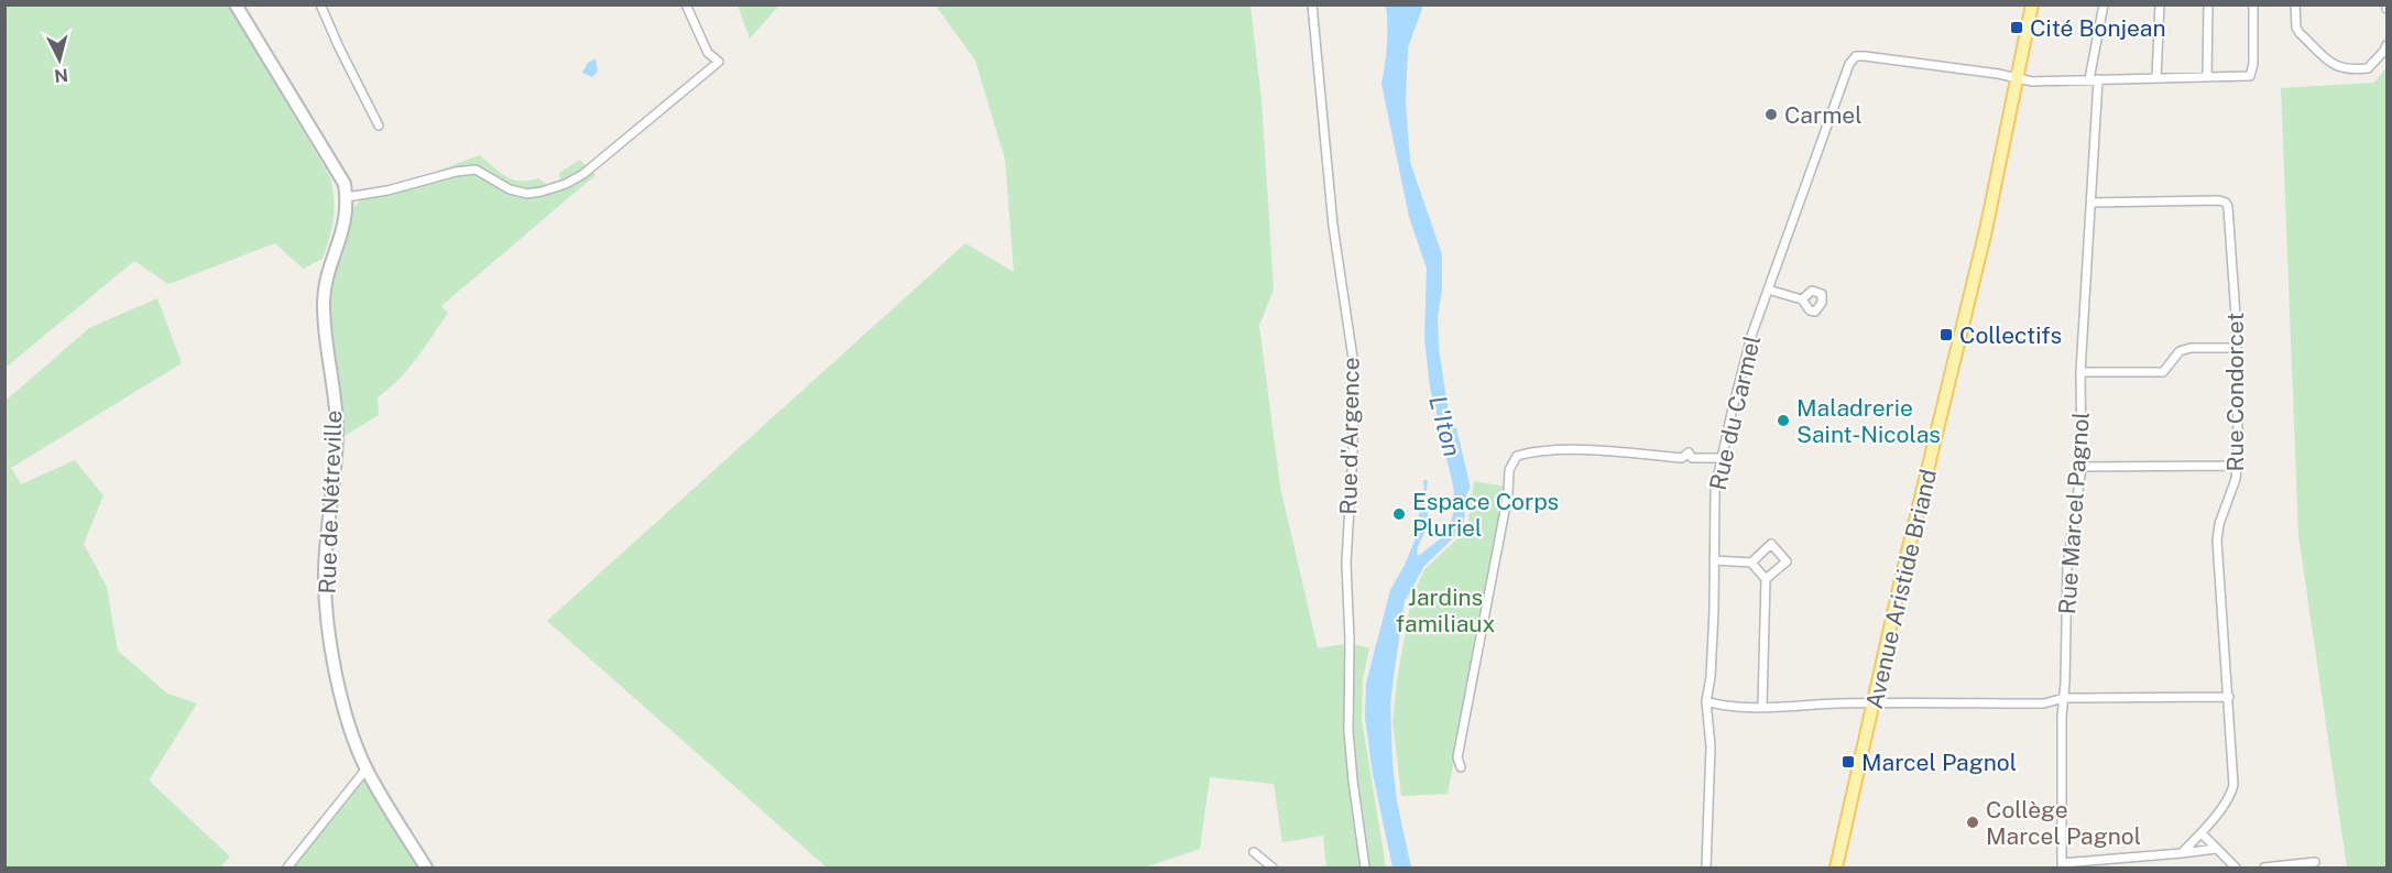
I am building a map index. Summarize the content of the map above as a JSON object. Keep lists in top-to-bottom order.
{
  "streets": {
    "main road": ["Avenue Aristide Briand"],
    "street": [
      "Rue Condorcet",
      "Rue du Carmel",
      "Rue d'Argence",
      "Rue de Nétreville",
      "Rue Marcel Pagnol"
    ]
  },
  "crossings": [
    ["Rue Condorcet", "Rue Marcel Pagnol"],
    ["Rue du Carmel", "Avenue Aristide Briand"]
  ],
  "water": ["L'Iton"],
  "parks": ["Jardins familiaux"],
  "places": {
    "transit": ["Cité Bonjean", "Collectifs", "Marcel Pagnol"],
    "other": [
      "Carmel",
      "Maladrerie Saint-Nicolas",
      "Espace Corps Pluriel",
      "Collège Marcel Pagnol"
    ]
  },
  "north": "bottom"
}
